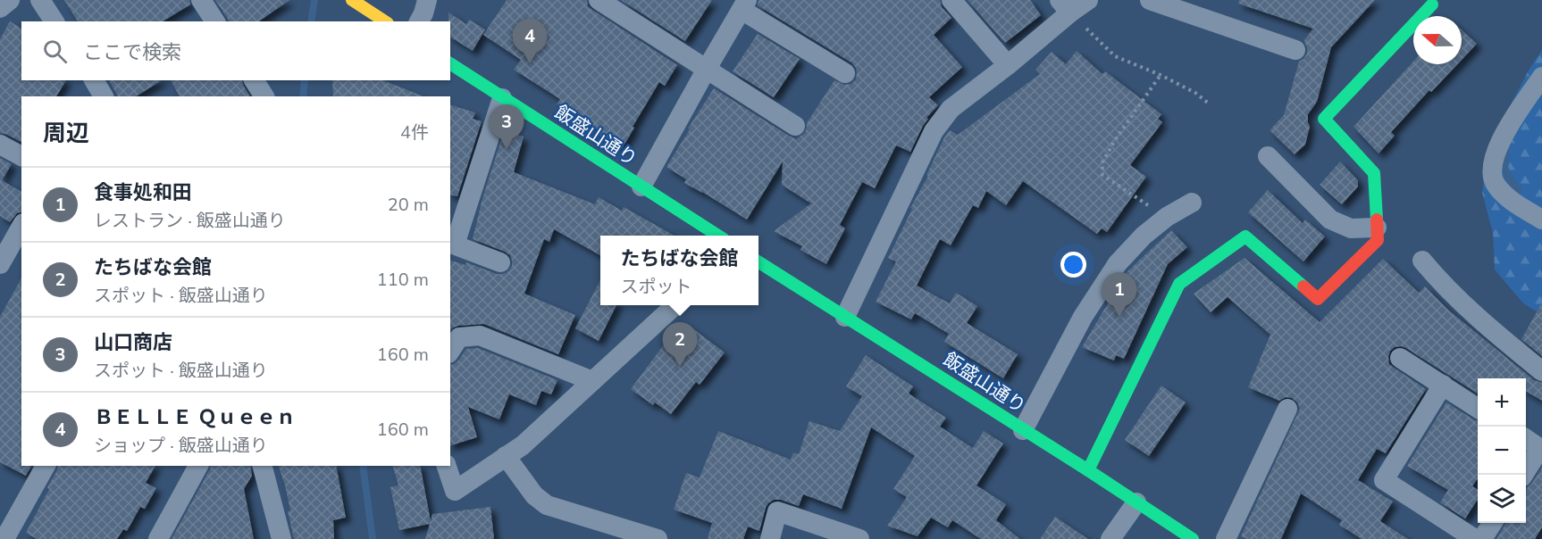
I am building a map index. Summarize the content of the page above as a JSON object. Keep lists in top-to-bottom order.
{
  "streets": {
    "street": ["飯盛山通り"]
  },
  "north": "left",
  "page": {
    "pins": [
      "4",
      "3",
      "1",
      "2"
    ],
    "search": "ここで検索",
    "heading": ["周辺", "4件"],
    "list": [
      {
        "mark": "1",
        "name": "食事処和田",
        "note": "レストラン · 飯盛山通り",
        "value": "20 m"
      },
      {
        "mark": "2",
        "name": "たちばな会館",
        "note": "スポット · 飯盛山通り",
        "value": "110 m"
      },
      {
        "mark": "3",
        "name": "山口商店",
        "note": "スポット · 飯盛山通り",
        "value": "160 m"
      },
      {
        "mark": "4",
        "name": "ＢＥＬＬＥ Ｑｕｅｅｎ",
        "note": "ショップ · 飯盛山通り",
        "value": "160 m"
      }
    ],
    "popup": ["たちばな会館", "スポット"],
    "map_buttons": ["+", "−"]
  }
}
